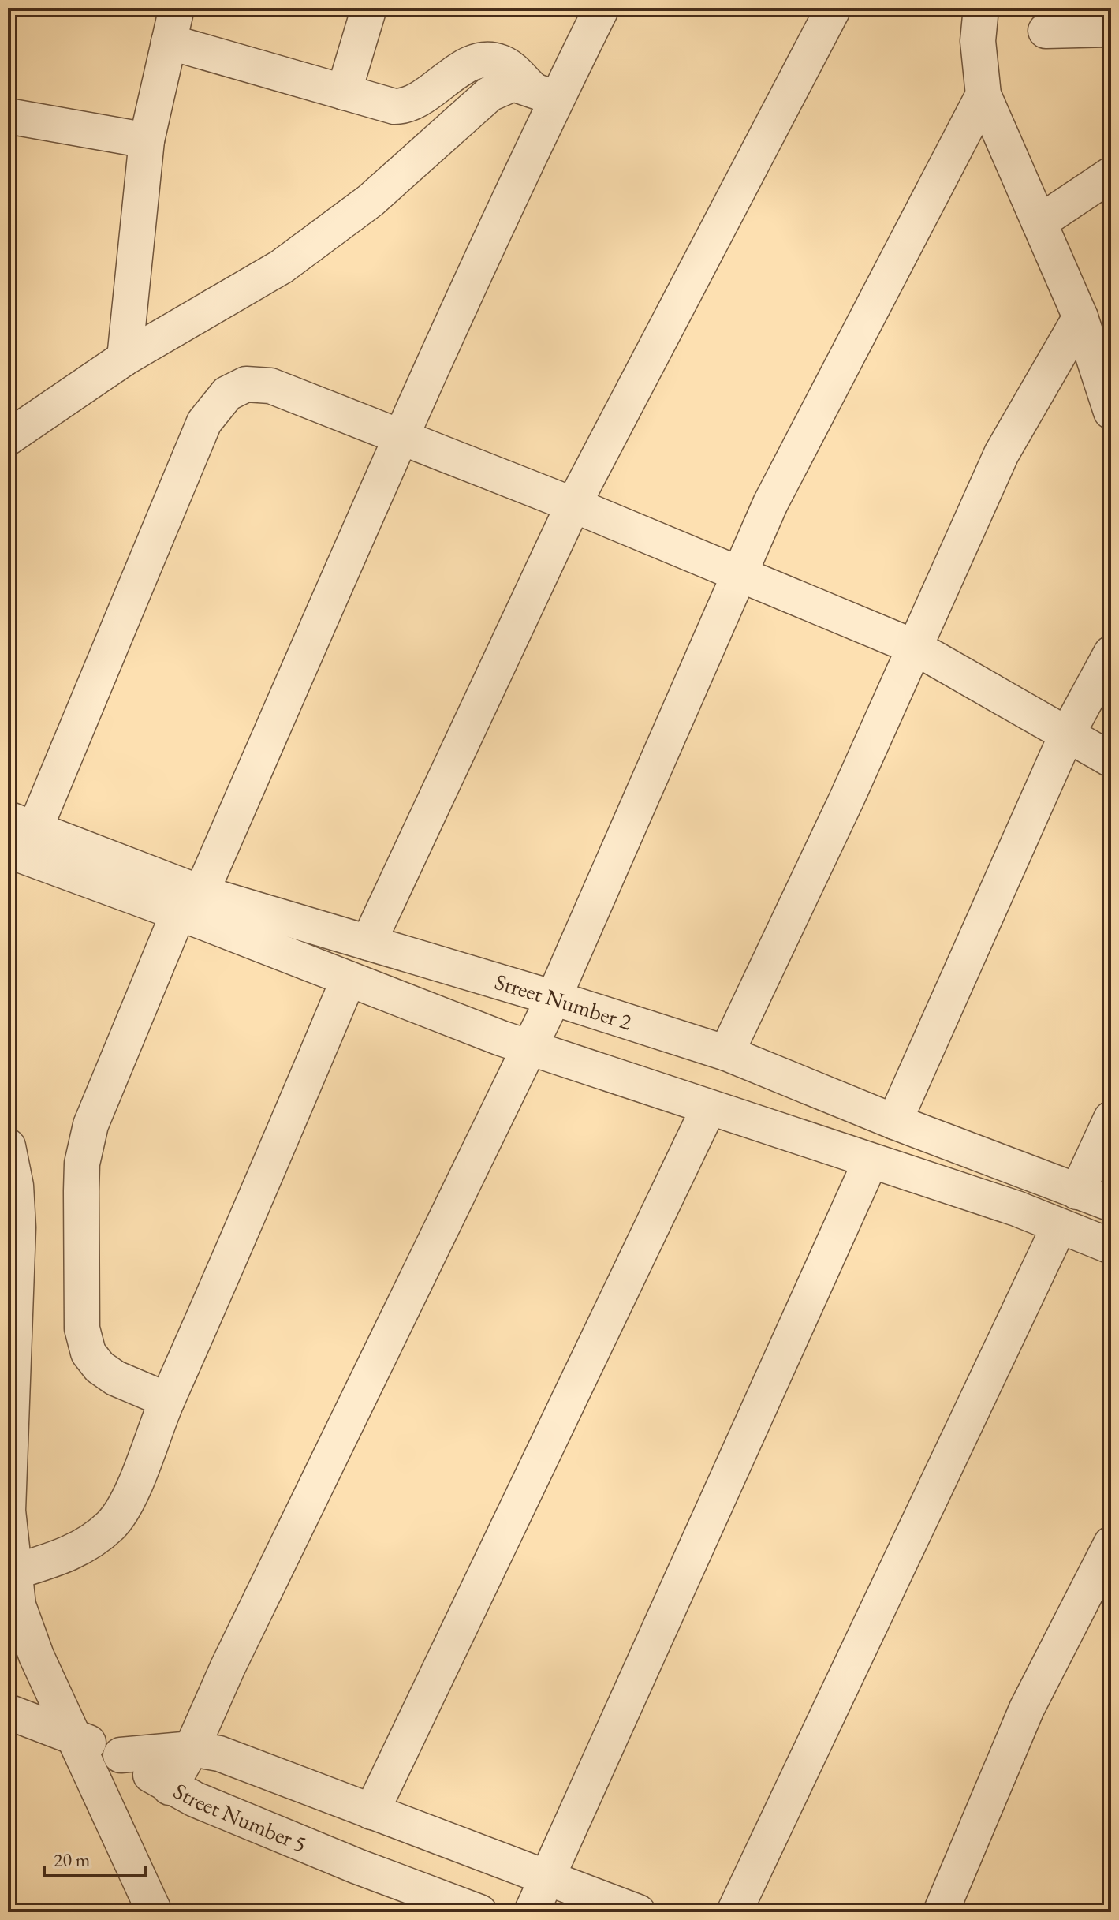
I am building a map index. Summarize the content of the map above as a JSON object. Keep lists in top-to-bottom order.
{
  "streets": {
    "street": ["Street Number 2", "Street Number 5"]
  },
  "scale_bar": "20 m"
}
